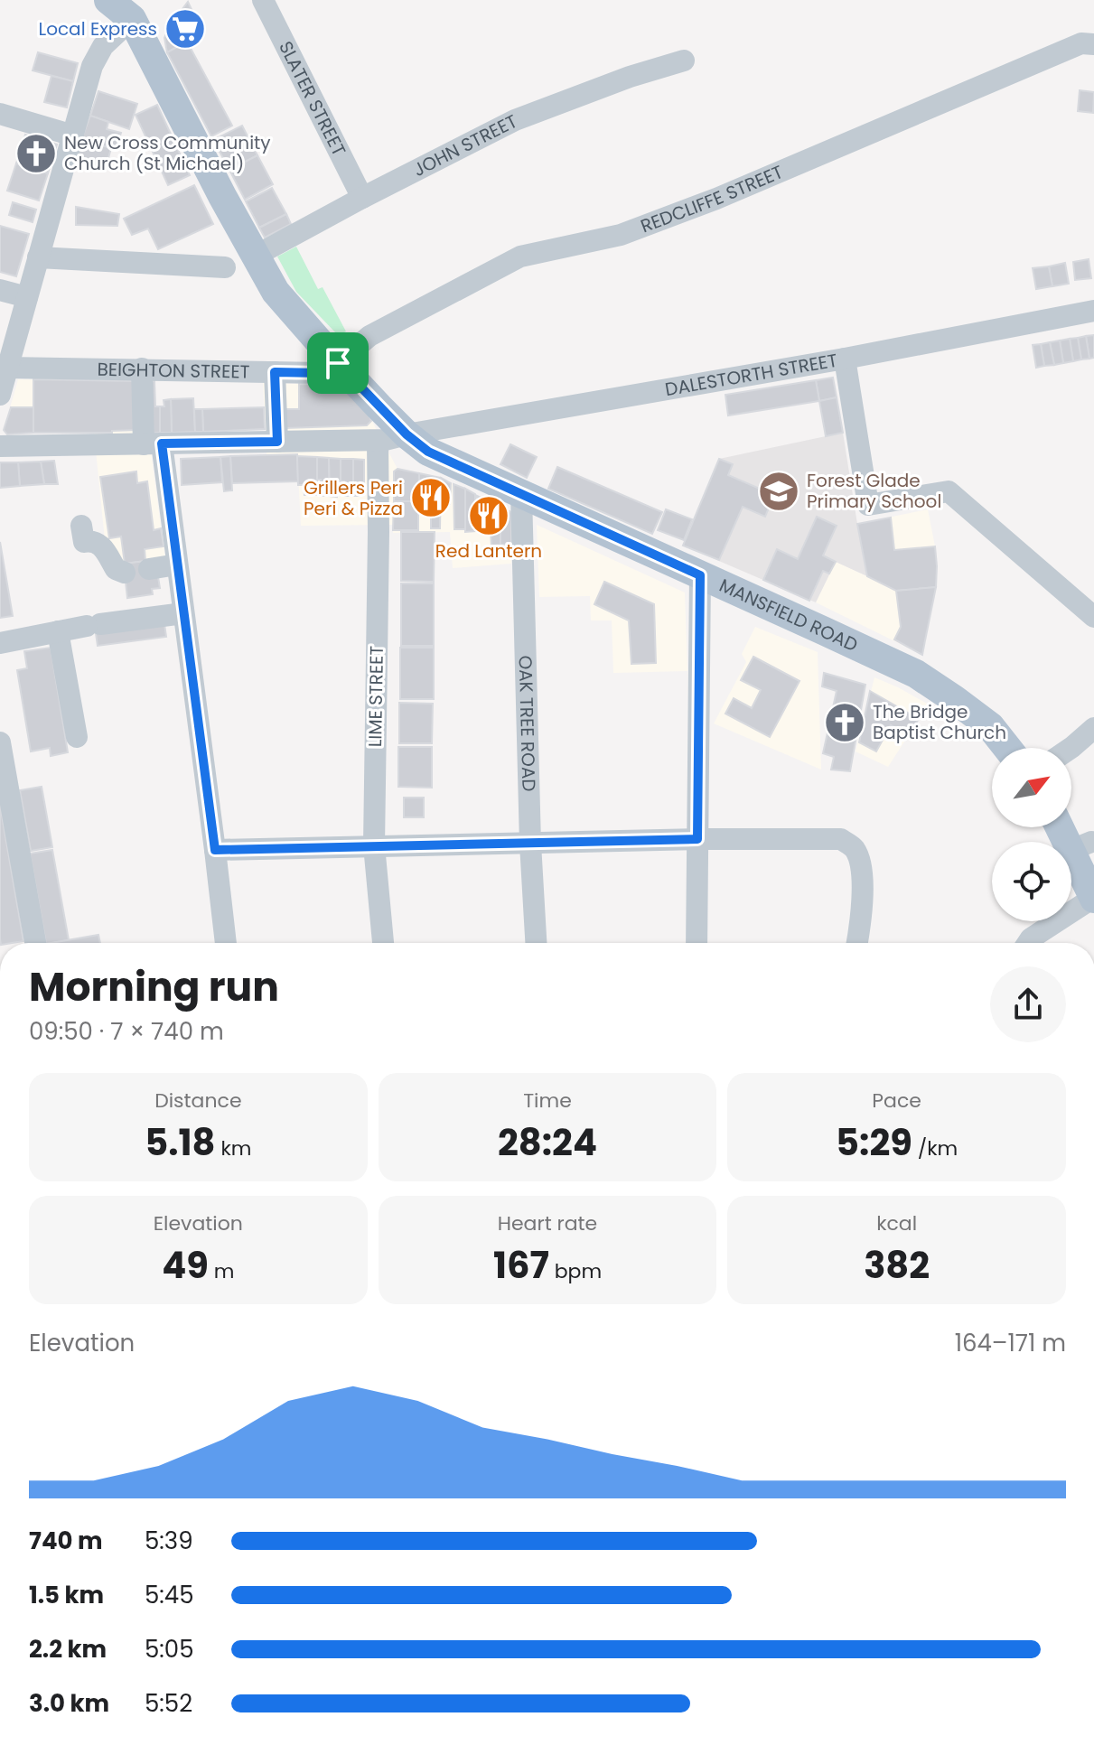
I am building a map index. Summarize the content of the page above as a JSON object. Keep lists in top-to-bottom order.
{
  "streets": {
    "main road": ["MANSFIELD ROAD"],
    "street": [
      "SLATER STREET",
      "JOHN STREET",
      "REDCLIFFE STREET",
      "BEIGHTON STREET",
      "DALESTORTH STREET",
      "LIME STREET",
      "OAK TREE ROAD"
    ]
  },
  "crossings": [
    ["SLATER STREET", "JOHN STREET"],
    ["JOHN STREET", "MANSFIELD ROAD"],
    ["REDCLIFFE STREET", "BEIGHTON STREET"],
    ["REDCLIFFE STREET", "MANSFIELD ROAD"],
    ["BEIGHTON STREET", "MANSFIELD ROAD"],
    ["DALESTORTH STREET", "MANSFIELD ROAD"],
    ["DALESTORTH STREET", "LIME STREET"],
    ["MANSFIELD ROAD", "OAK TREE ROAD"]
  ],
  "places": {
    "supermarket": ["Local Express"],
    "church": ["New Cross Community Church (St Michael)", "The Bridge Baptist Church"],
    "school or university": ["Forest Glade Primary School"],
    "restaurant": ["Grillers Peri Peri & Pizza", "Red Lantern"]
  },
  "north": "top right",
  "page": {
    "heading": ["Morning run", "09:50 · 7 × 740 m"],
    "stats": [
      ["Distance", "5.18 km"],
      ["Time", "28:24"],
      ["Pace", "5:29 /km"],
      ["Elevation", "49 m"],
      ["Heart rate", "167 bpm"],
      ["kcal", "382"]
    ],
    "chart": ["Elevation", "164–171 m"],
    "list": [
      {
        "name": "740 m",
        "note": "5:39"
      },
      {
        "name": "1.5 km",
        "note": "5:45"
      },
      {
        "name": "2.2 km",
        "note": "5:05"
      },
      {
        "name": "3.0 km",
        "note": "5:52"
      }
    ]
  }
}
